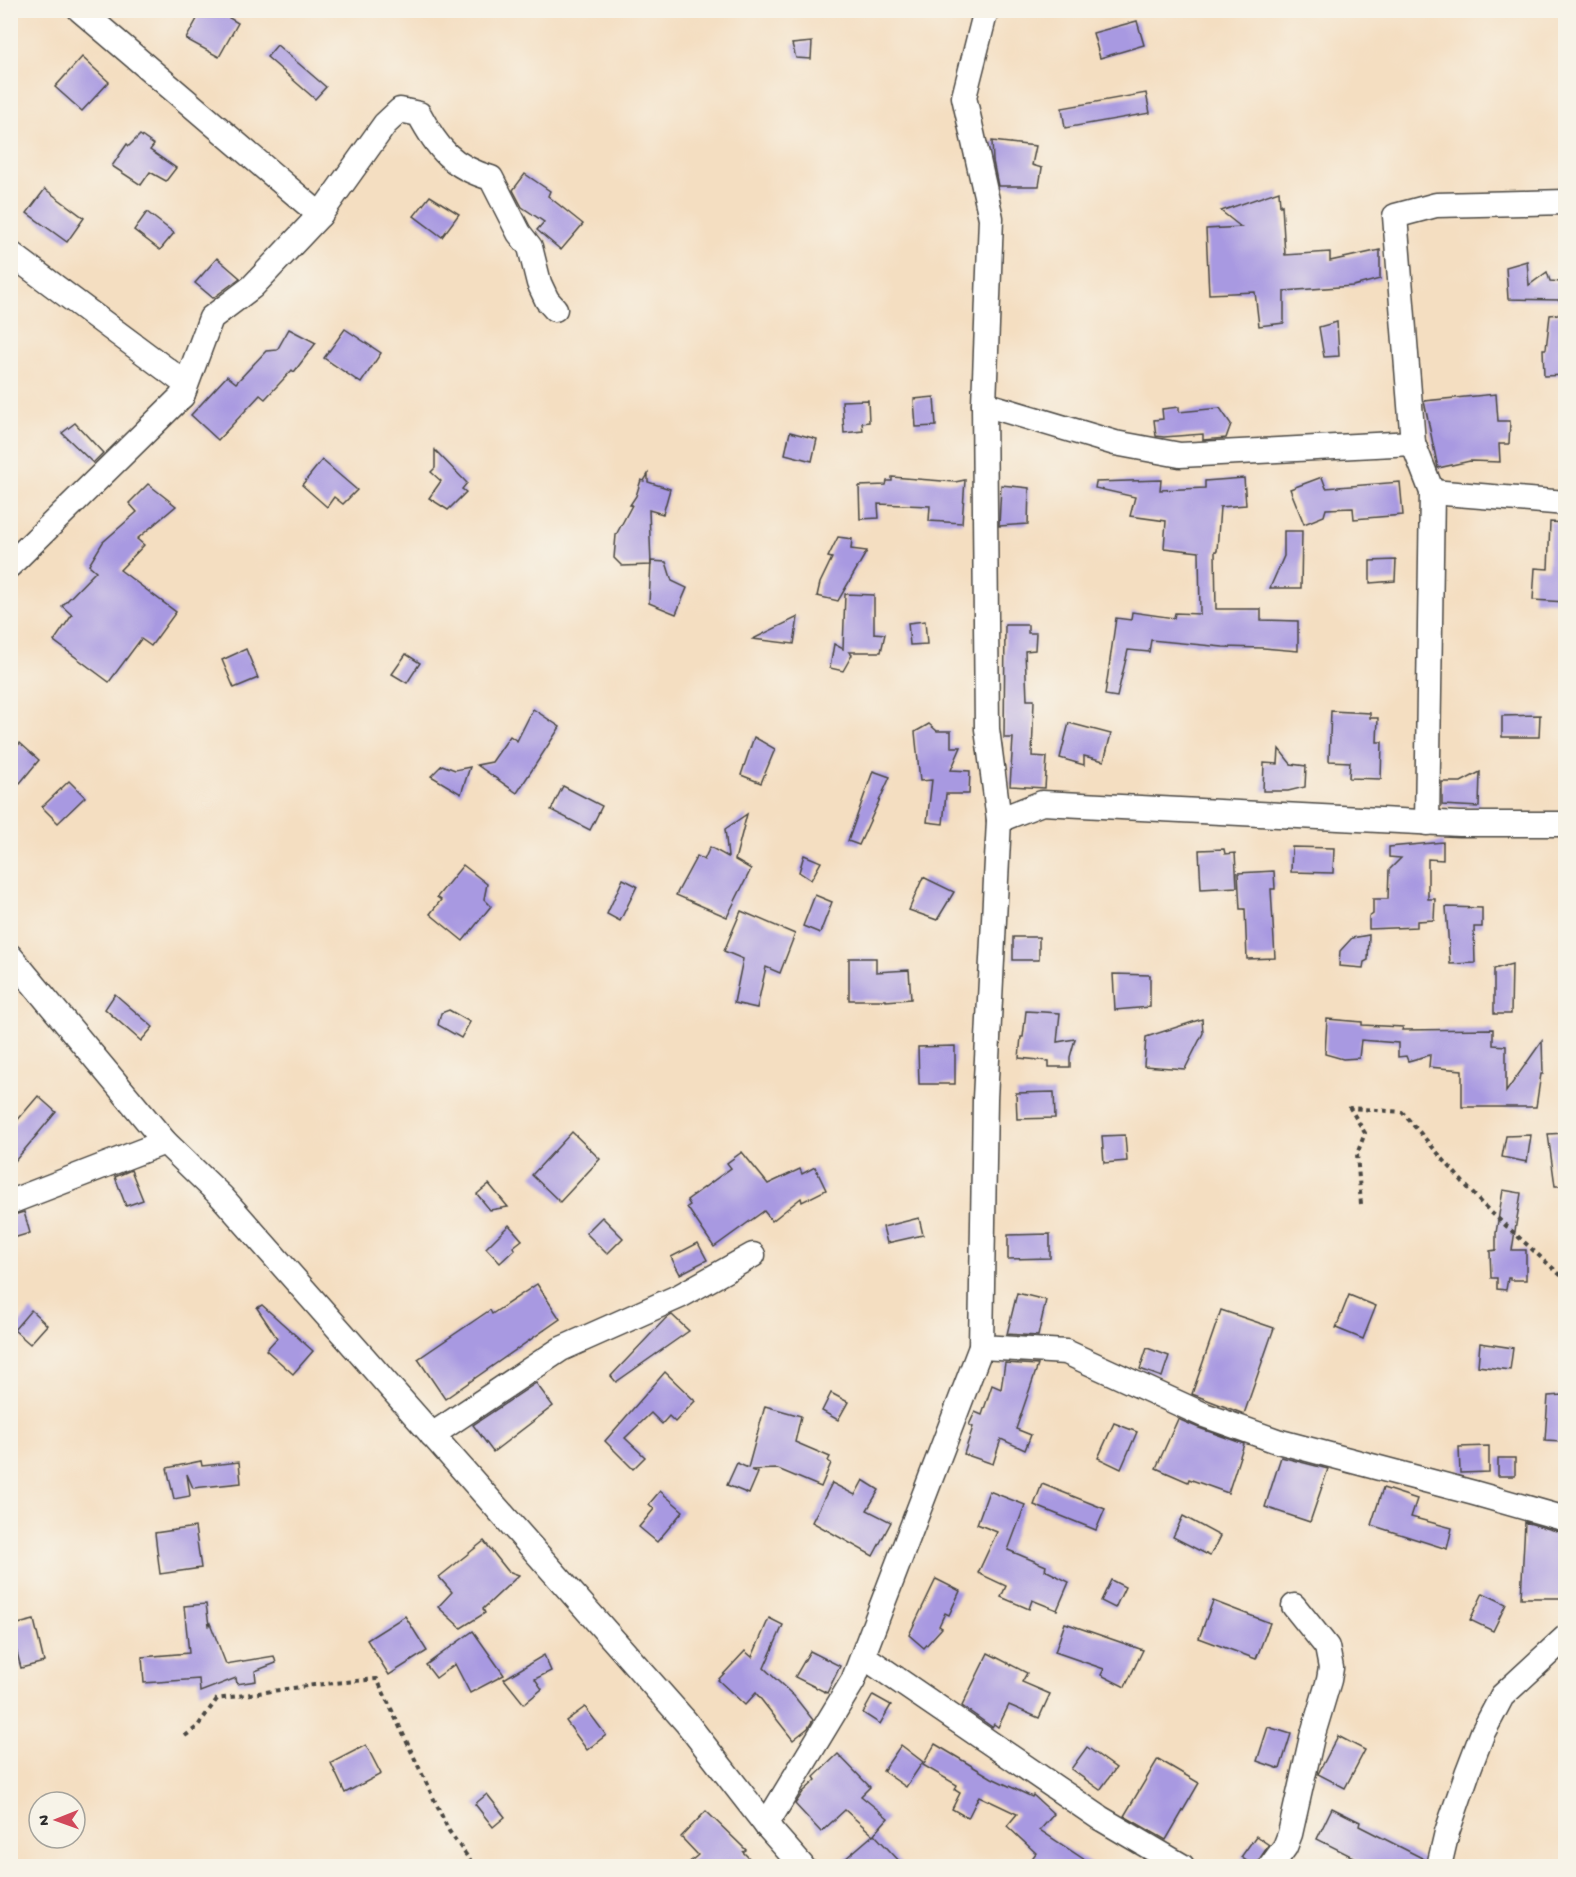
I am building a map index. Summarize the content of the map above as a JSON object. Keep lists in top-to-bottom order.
{
  "north": "left"
}
